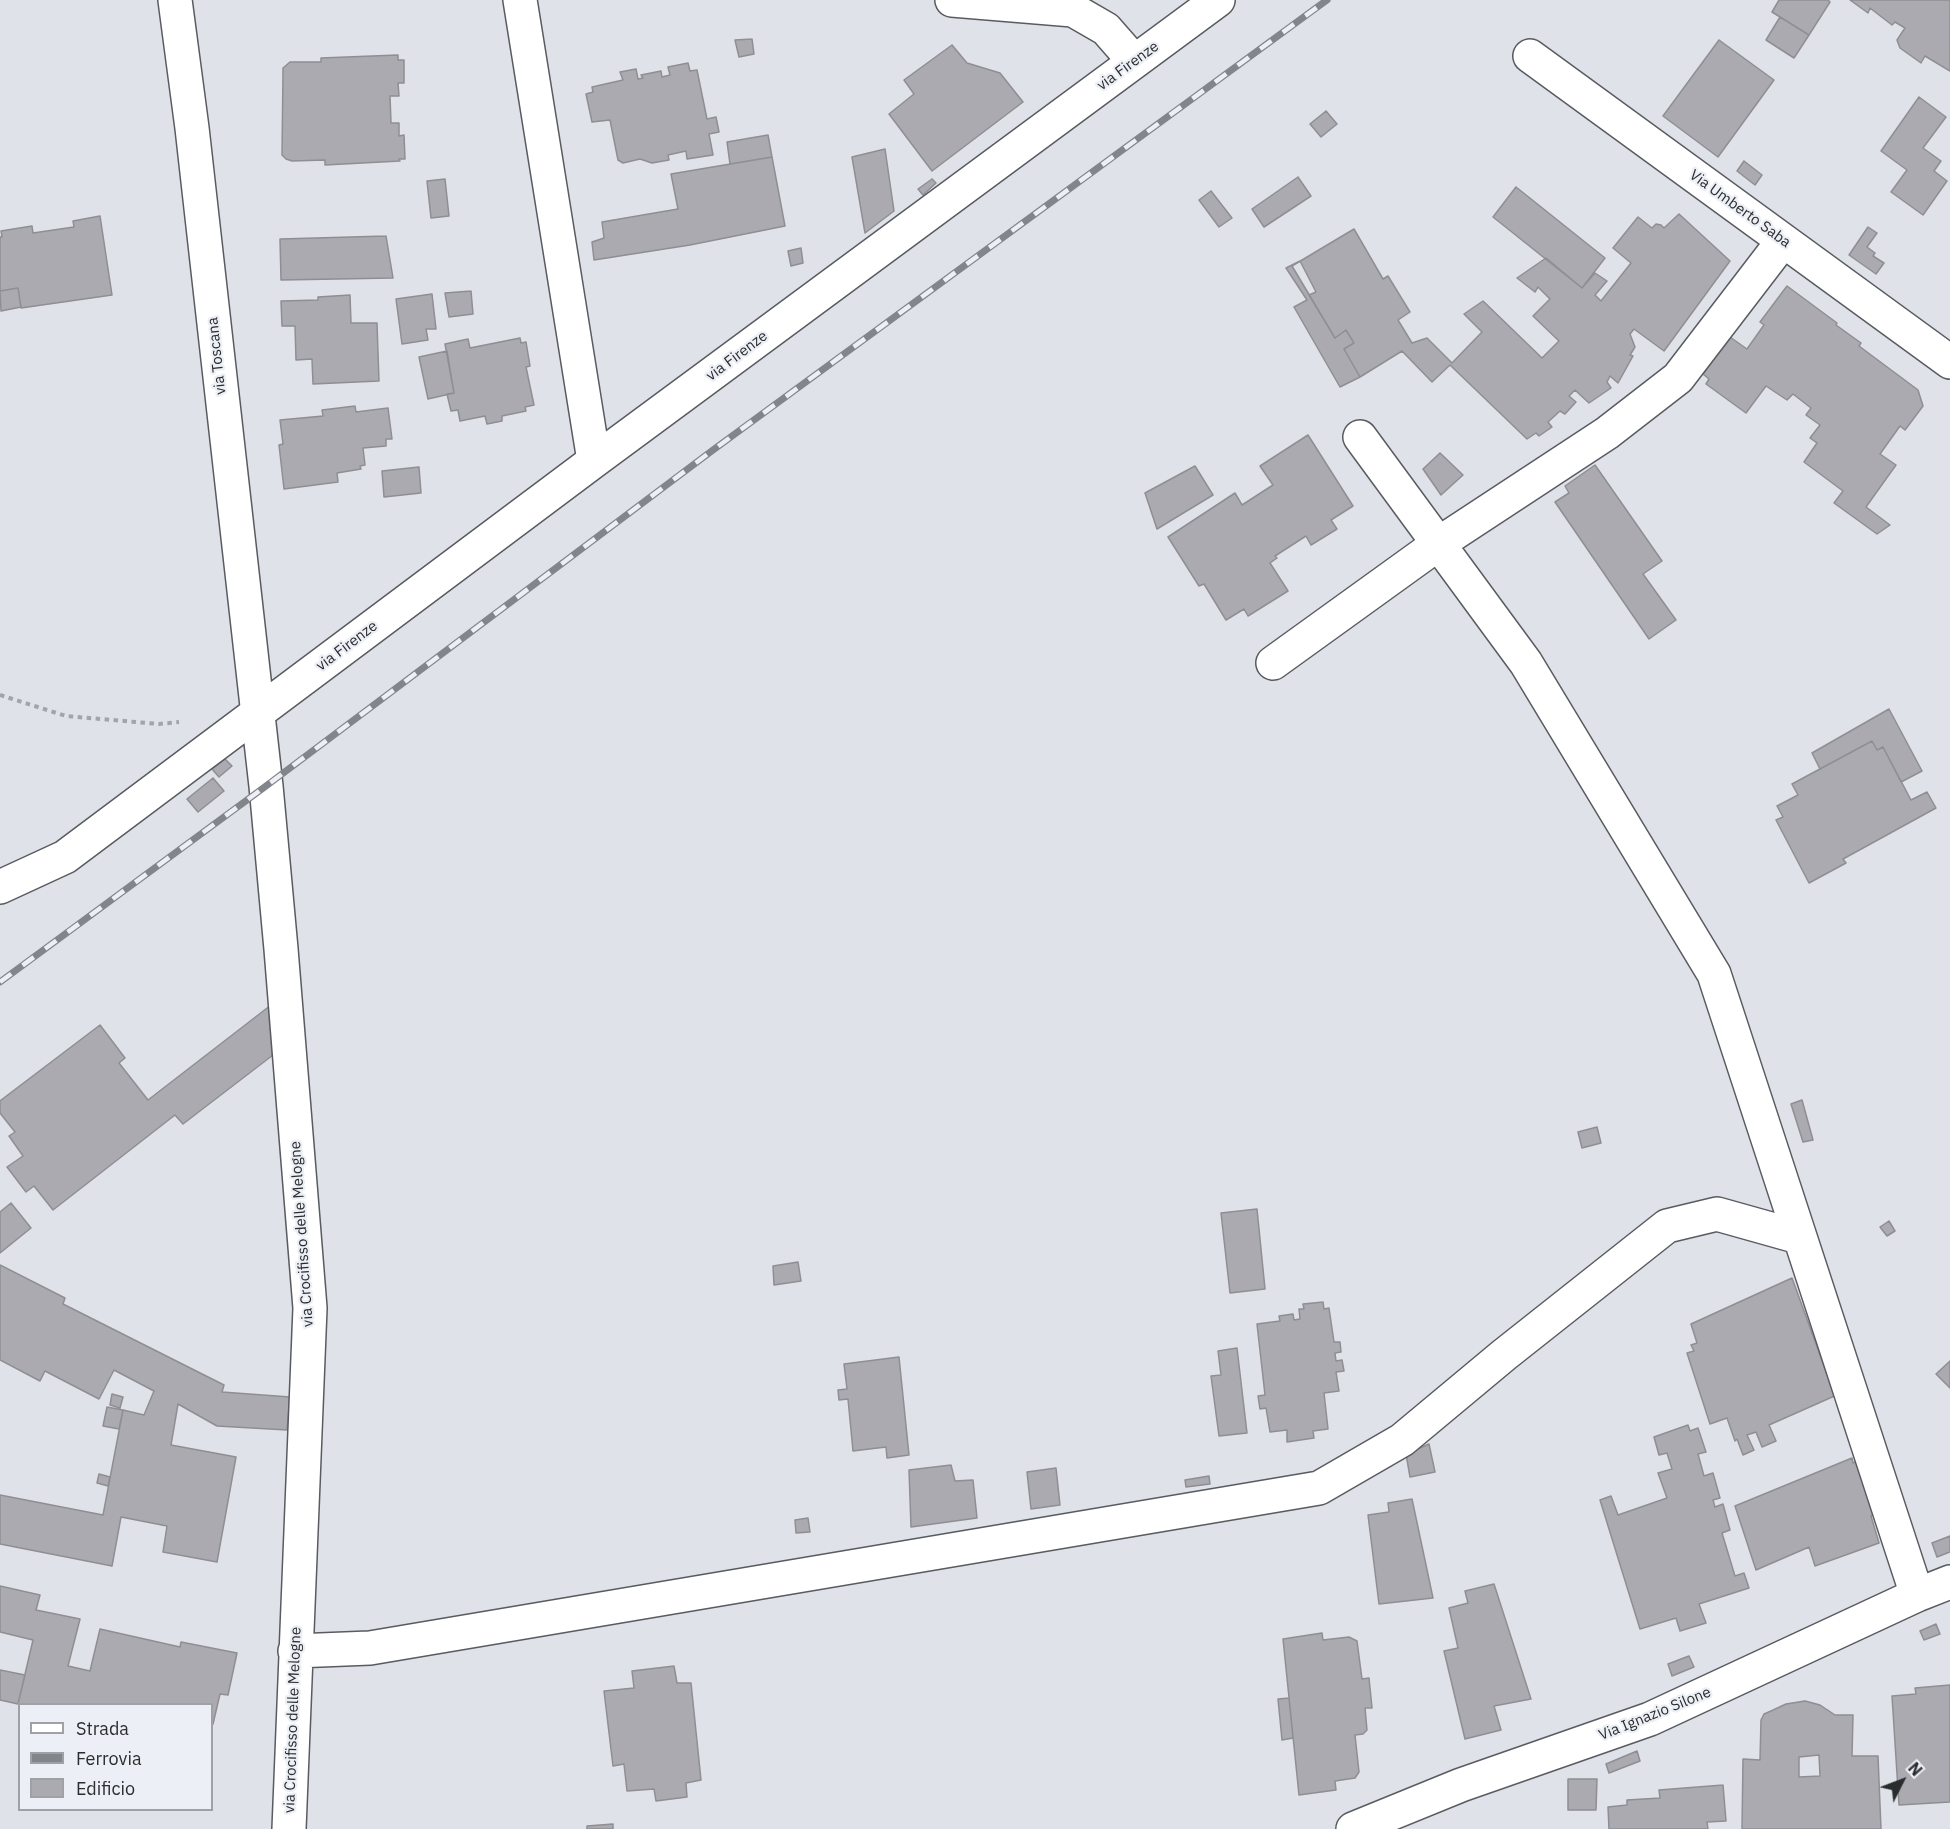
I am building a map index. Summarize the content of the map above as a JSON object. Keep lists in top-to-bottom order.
{
  "streets": {
    "street": [
      "via Firenze",
      "Via Umberto Saba",
      "via Toscana",
      "via Crocifisso delle Melogne",
      "Via Ignazio Silone"
    ]
  },
  "crossings": [
    ["via Firenze", "via Toscana"],
    ["via Firenze", "via Crocifisso delle Melogne"],
    ["via Toscana", "via Crocifisso delle Melogne"]
  ],
  "legend": ["Strada", "Ferrovia", "Edificio"],
  "north": "top right"
}
